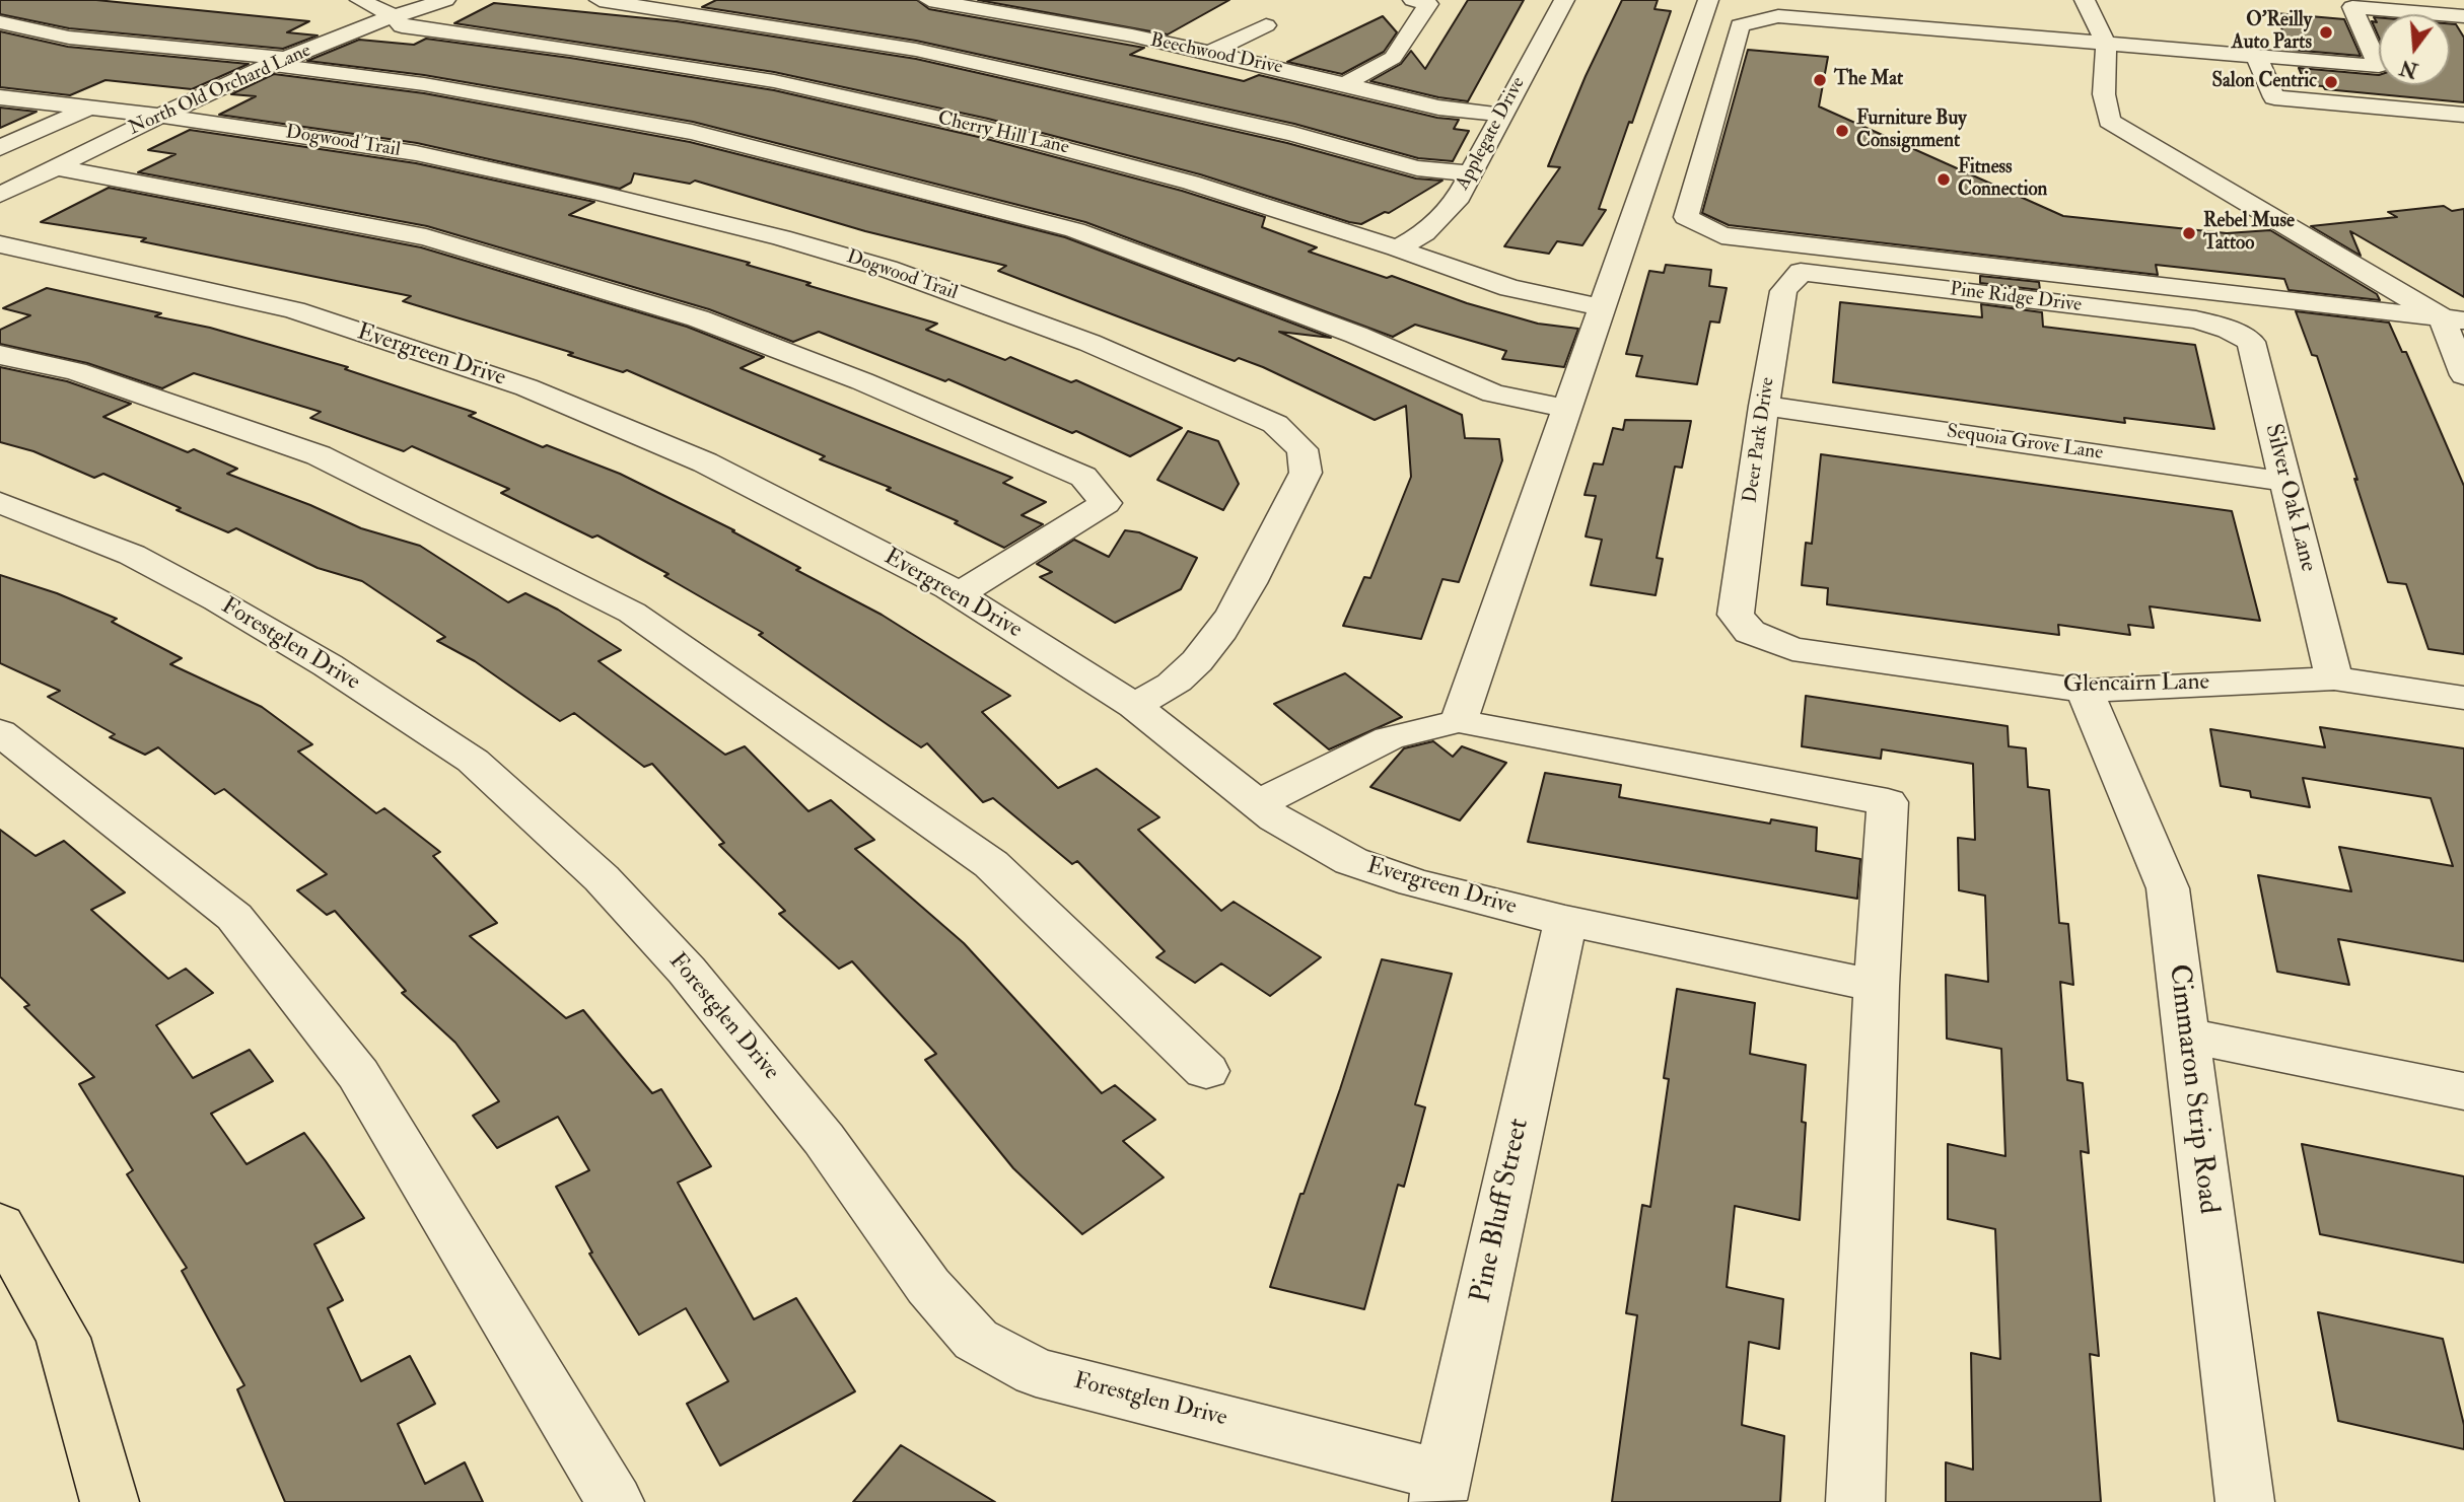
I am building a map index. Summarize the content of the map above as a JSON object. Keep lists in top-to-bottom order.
{
  "streets": {
    "street": [
      "Beechwood Drive",
      "North Old Orchard Lane",
      "Cherry Hill Lane",
      "Applegate Drive",
      "Dogwood Trail",
      "Pine Ridge Drive",
      "Evergreen Drive",
      "Deer Park Drive",
      "Sequoia Grove Lane",
      "Silver Oak Lane",
      "Forestglen Drive",
      "Glencairn Lane",
      "Cimmaron Strip Road",
      "Pine Bluff Street"
    ]
  },
  "crossings": [
    ["Beechwood Drive", "Applegate Drive"],
    ["North Old Orchard Lane", "Cherry Hill Lane"],
    ["North Old Orchard Lane", "Dogwood Trail"],
    ["Cherry Hill Lane", "Applegate Drive"],
    ["Dogwood Trail", "Evergreen Drive"],
    ["Pine Ridge Drive", "Deer Park Drive"],
    ["Pine Ridge Drive", "Silver Oak Lane"],
    ["Evergreen Drive", "Pine Bluff Street"],
    ["Deer Park Drive", "Sequoia Grove Lane"],
    ["Deer Park Drive", "Glencairn Lane"],
    ["Sequoia Grove Lane", "Silver Oak Lane"],
    ["Silver Oak Lane", "Glencairn Lane"],
    ["Forestglen Drive", "Pine Bluff Street"],
    ["Glencairn Lane", "Cimmaron Strip Road"]
  ],
  "places": [
    "O'Reilly Auto Parts",
    "The Mat",
    "Salon Centric",
    "Furniture Buy Consignment",
    "Fitness Connection",
    "Rebel Muse Tattoo"
  ],
  "north": "bottom"
}
